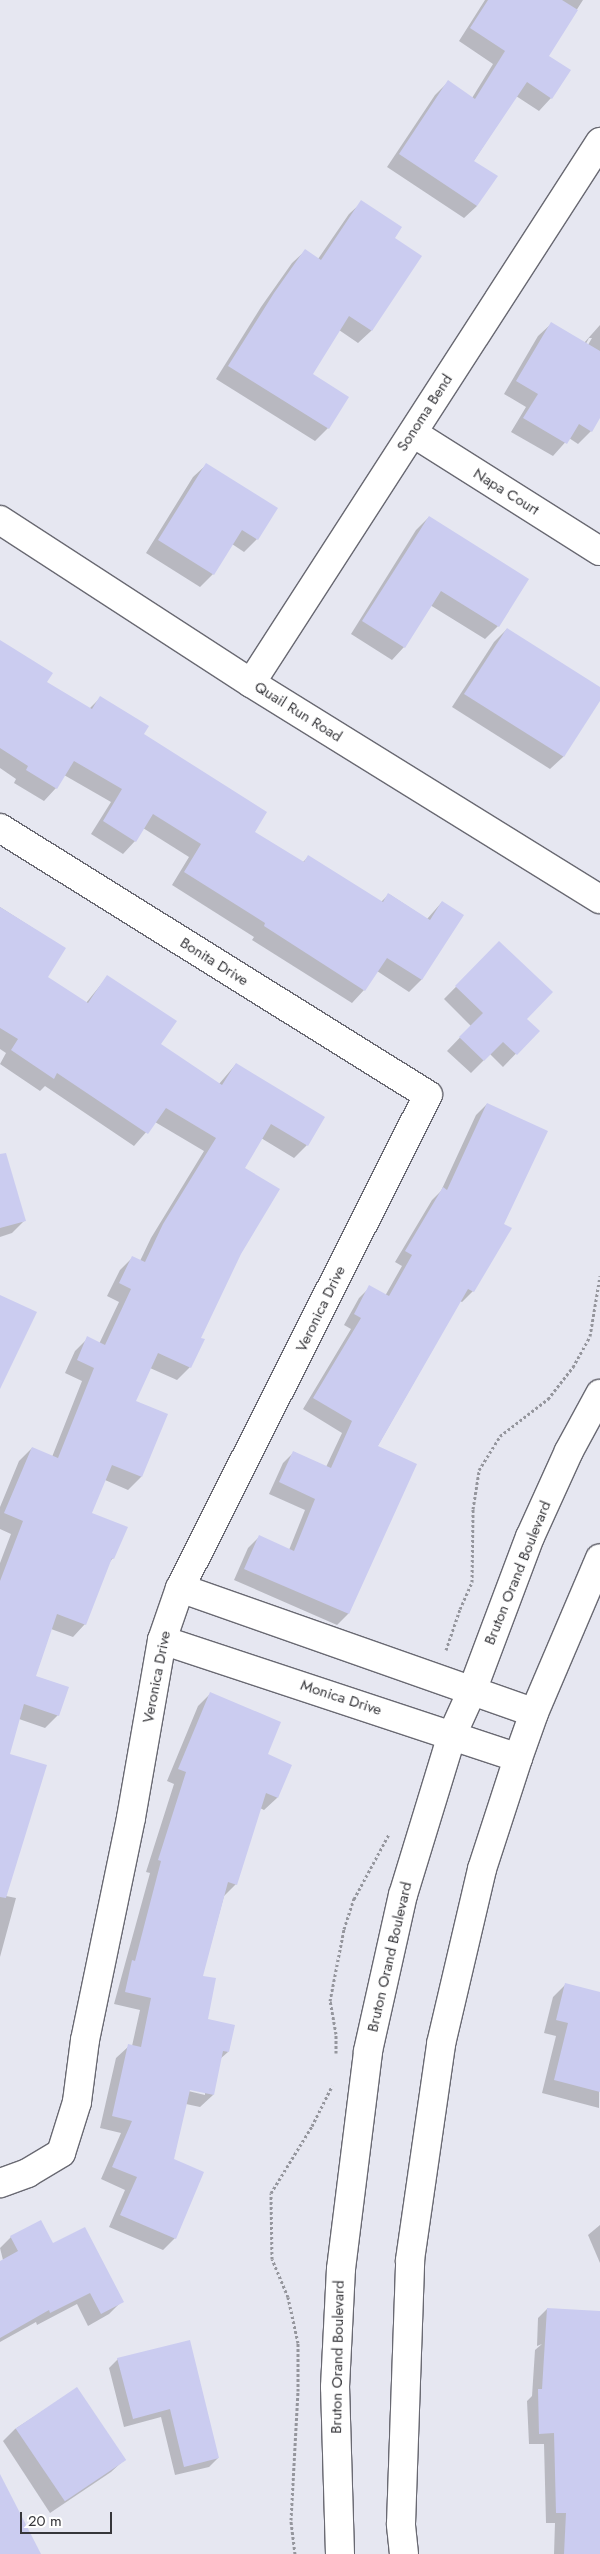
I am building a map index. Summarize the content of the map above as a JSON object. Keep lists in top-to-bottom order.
{
  "streets": {
    "street": [
      "Sonoma Bend",
      "Napa Court",
      "Quail Run Road",
      "Bonita Drive",
      "Veronica Drive",
      "Bruton Orand Boulevard",
      "Monica Drive"
    ]
  },
  "crossings": [
    ["Sonoma Bend", "Napa Court"],
    ["Sonoma Bend", "Quail Run Road"],
    ["Bonita Drive", "Veronica Drive"],
    ["Veronica Drive", "Monica Drive"],
    ["Bruton Orand Boulevard", "Monica Drive"]
  ],
  "scale_bar": "20 m"
}
